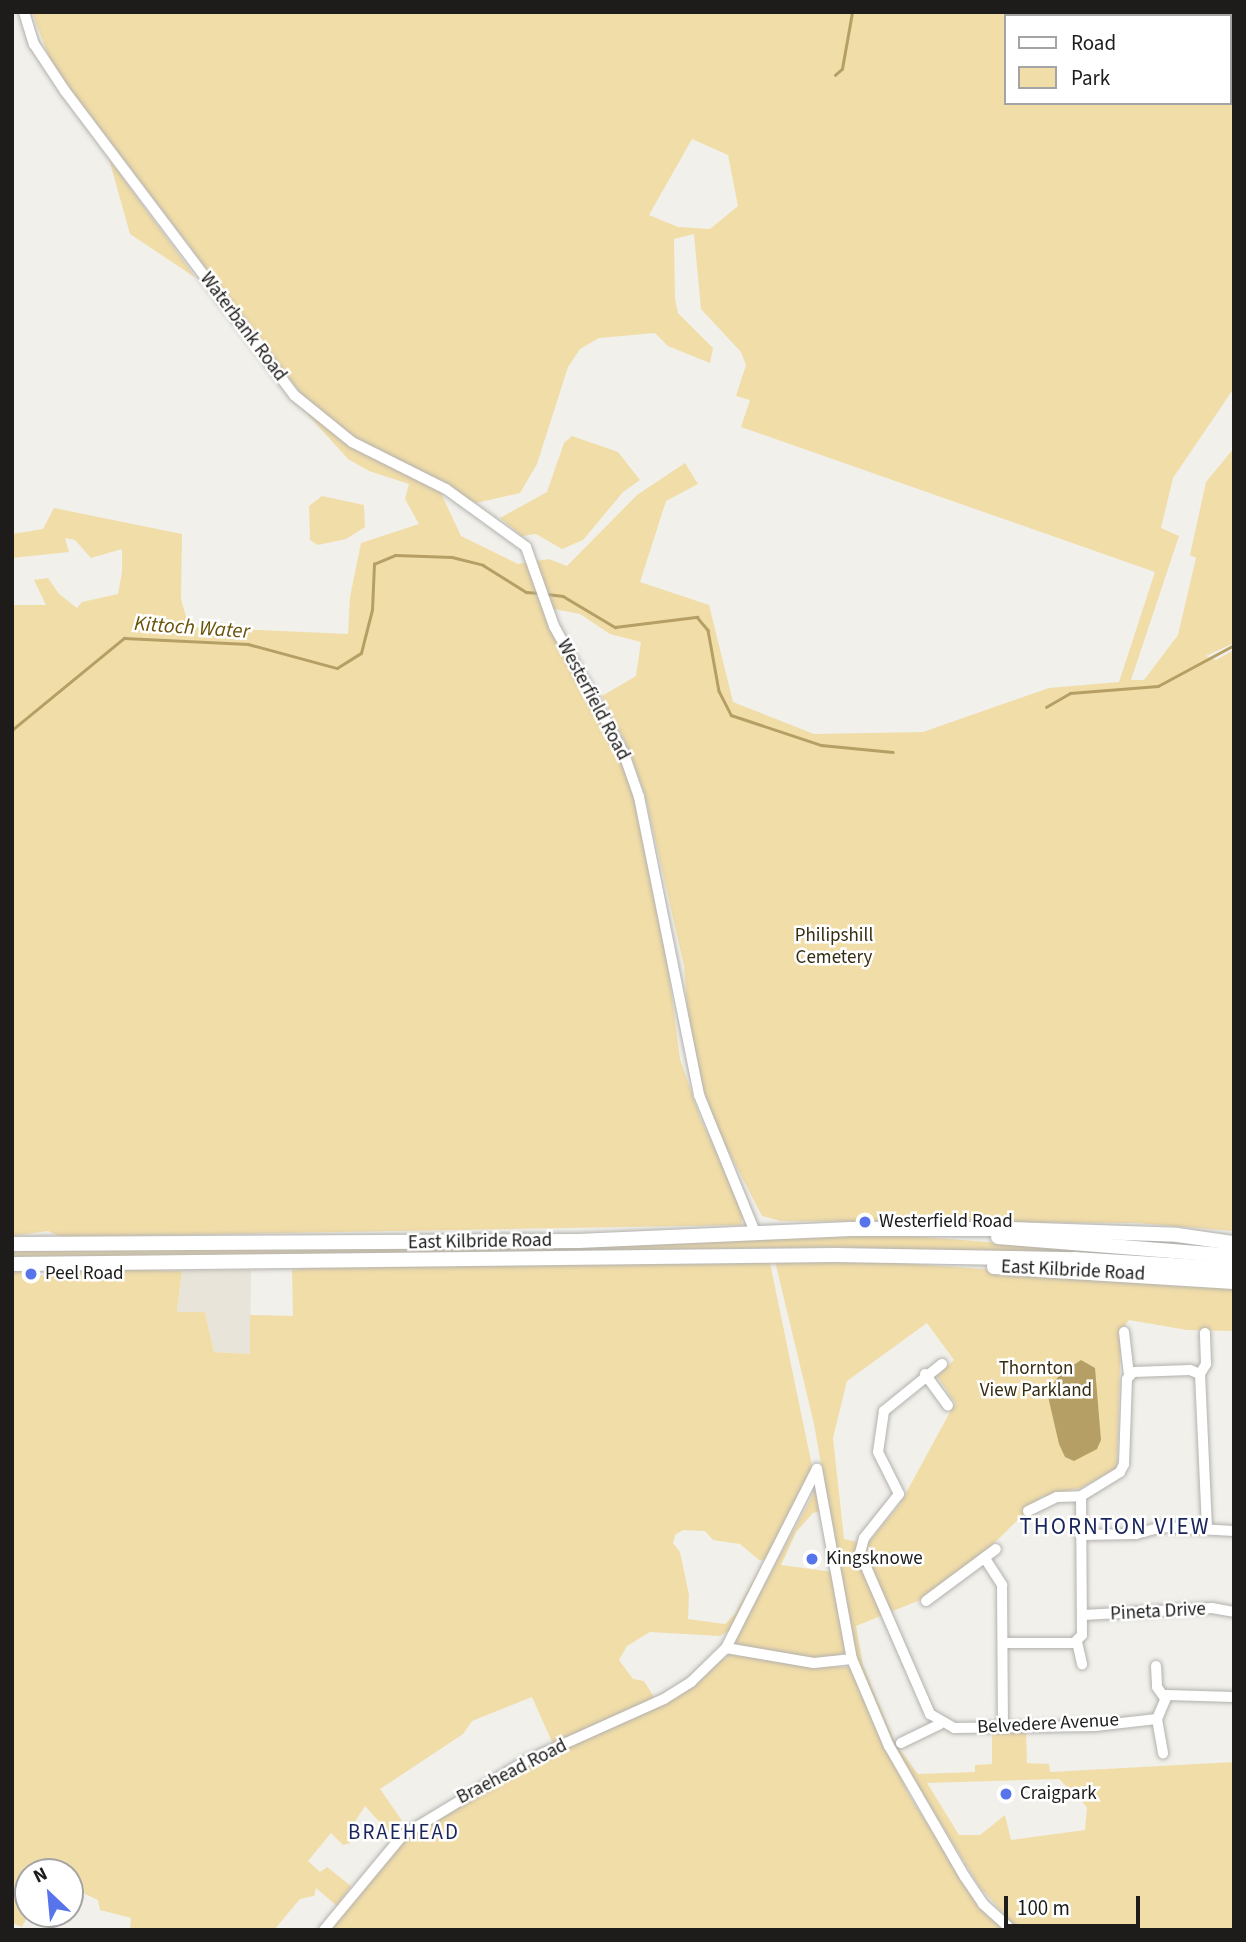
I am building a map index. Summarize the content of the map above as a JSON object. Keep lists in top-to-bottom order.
{
  "streets": {
    "main road": ["East Kilbride Road"],
    "street": [
      "Waterbank Road",
      "Westerfield Road",
      "Pineta Drive",
      "Belvedere Avenue",
      "Braehead Road"
    ]
  },
  "crossings": [
    ["Waterbank Road", "Westerfield Road"],
    ["Westerfield Road", "East Kilbride Road"]
  ],
  "districts": ["THORNTON VIEW", "BRAEHEAD"],
  "water": ["Kittoch Water"],
  "parks": ["Philipshill Cemetery", "Thornton View Parkland"],
  "places": [
    "Westerfield Road",
    "Peel Road",
    "Kingsknowe",
    "Craigpark"
  ],
  "legend": ["Road", "Park"],
  "scale_bar": "100 m",
  "north": "top left"
}
